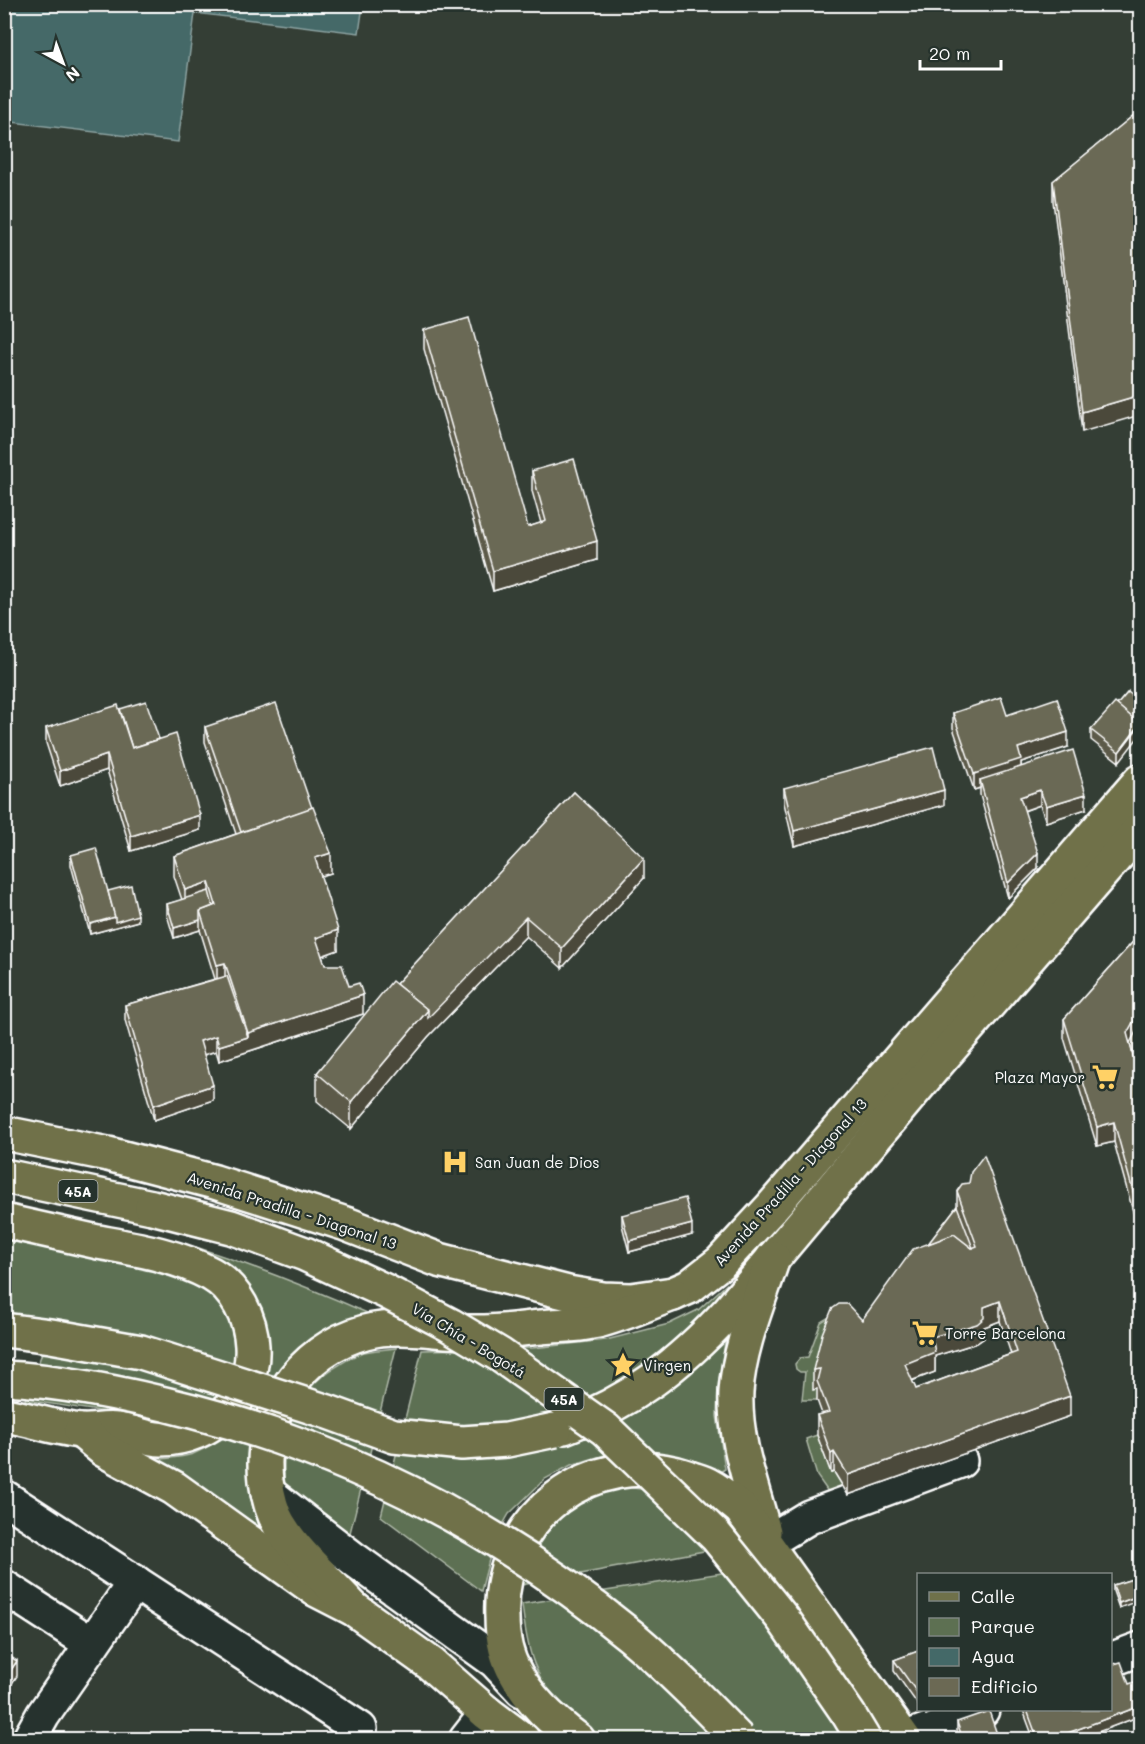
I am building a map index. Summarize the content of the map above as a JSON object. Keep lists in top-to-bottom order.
{
  "streets": {
    "main road": ["Avenida Pradilla - Diagonal 13", "45A", "Vía Chía - Bogotá"]
  },
  "places": {
    "supermarket": ["Plaza Mayor", "Torre Barcelona"],
    "hospital": ["San Juan de Dios"],
    "place": ["Virgen"]
  },
  "legend": [
    "Calle",
    "Parque",
    "Agua",
    "Edificio"
  ],
  "scale_bar": "20 m",
  "north": "bottom right"
}
